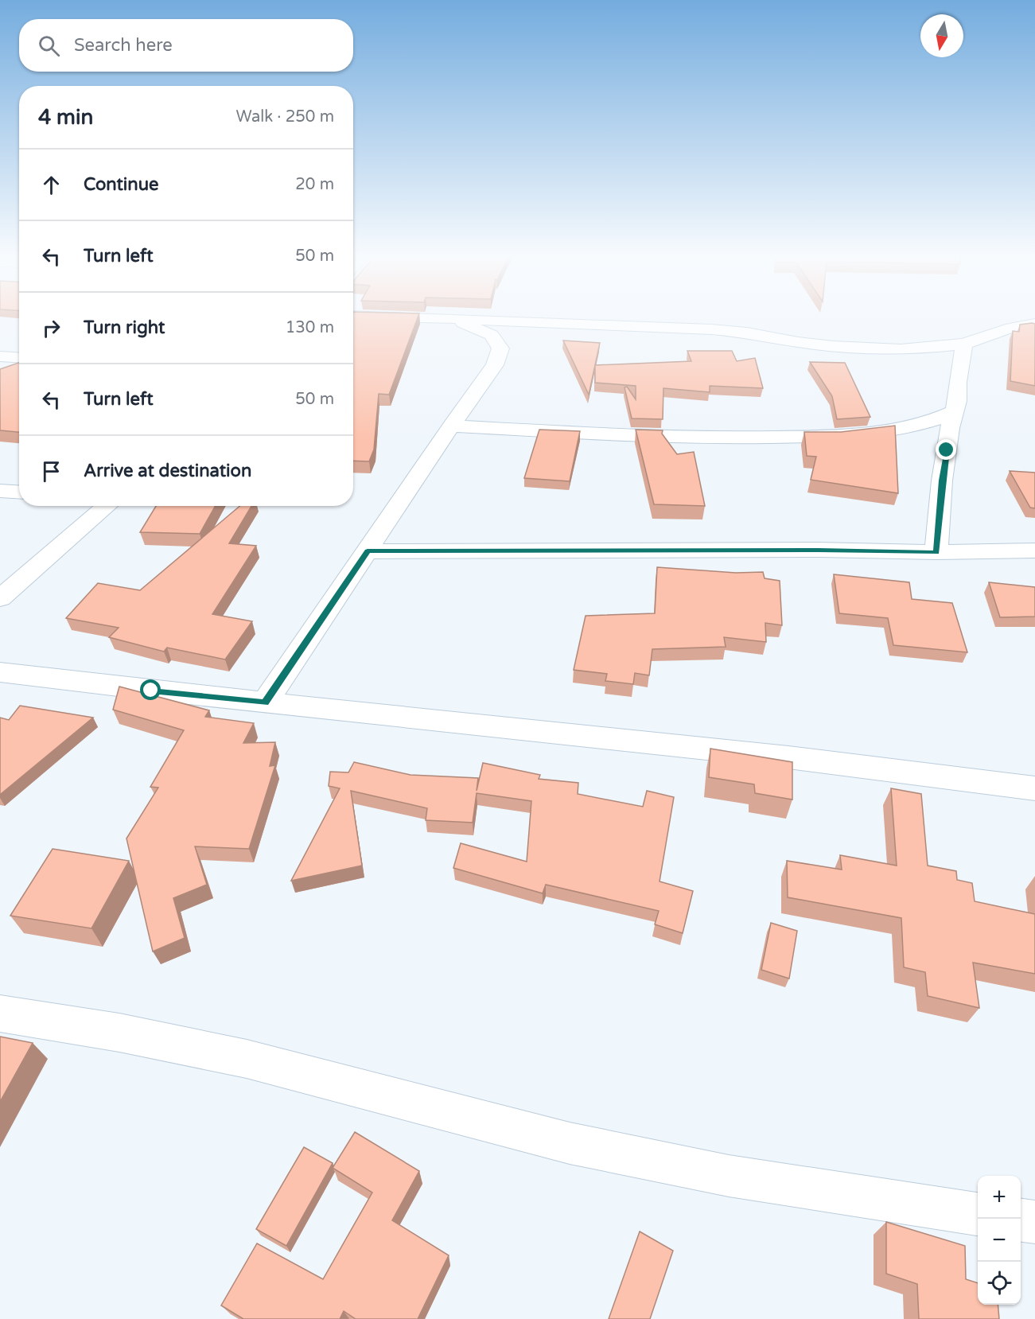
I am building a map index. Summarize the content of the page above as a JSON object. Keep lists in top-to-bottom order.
{
  "north": "bottom",
  "page": {
    "search": "Search here",
    "heading": ["4 min", "Walk · 250 m"],
    "list": [
      ["Continue", "20 m"],
      ["Turn left", "50 m"],
      ["Turn right", "130 m"],
      ["Turn left", "50 m"],
      "Arrive at destination"
    ],
    "map_buttons": ["+", "−"]
  }
}
